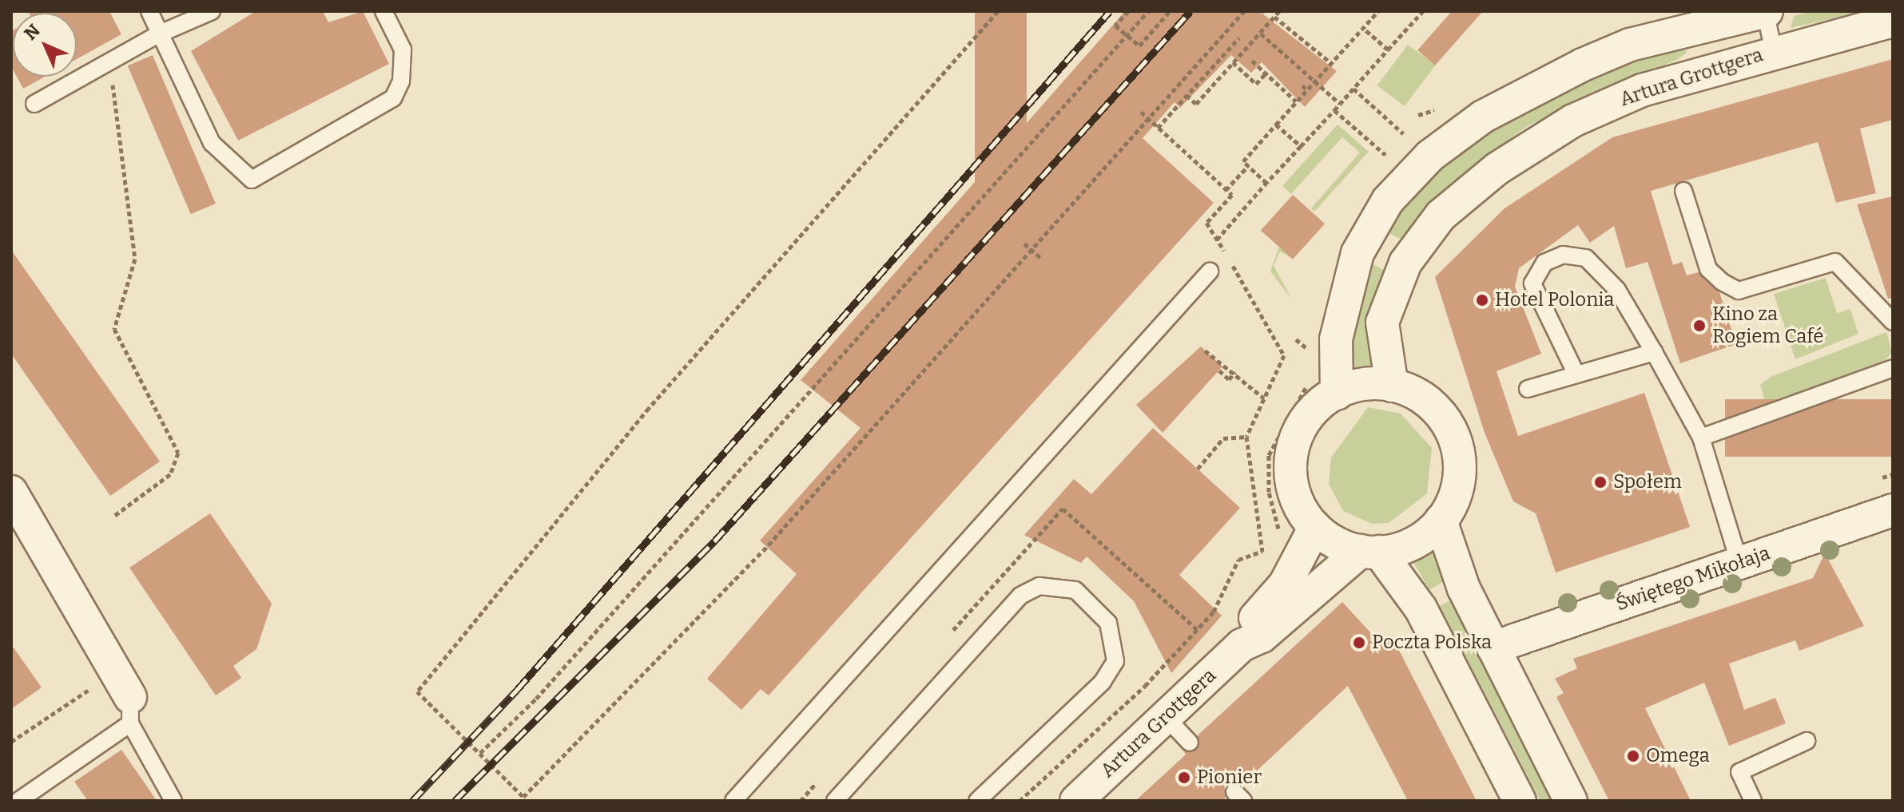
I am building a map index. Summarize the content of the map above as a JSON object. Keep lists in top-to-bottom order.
{
  "streets": {
    "street": ["Artura Grottgera", "Świętego Mikołaja"]
  },
  "places": [
    "Hotel Polonia",
    "Kino za Rogiem Café",
    "Społem",
    "Poczta Polska",
    "Omega",
    "Pionier"
  ],
  "north": "top left"
}
